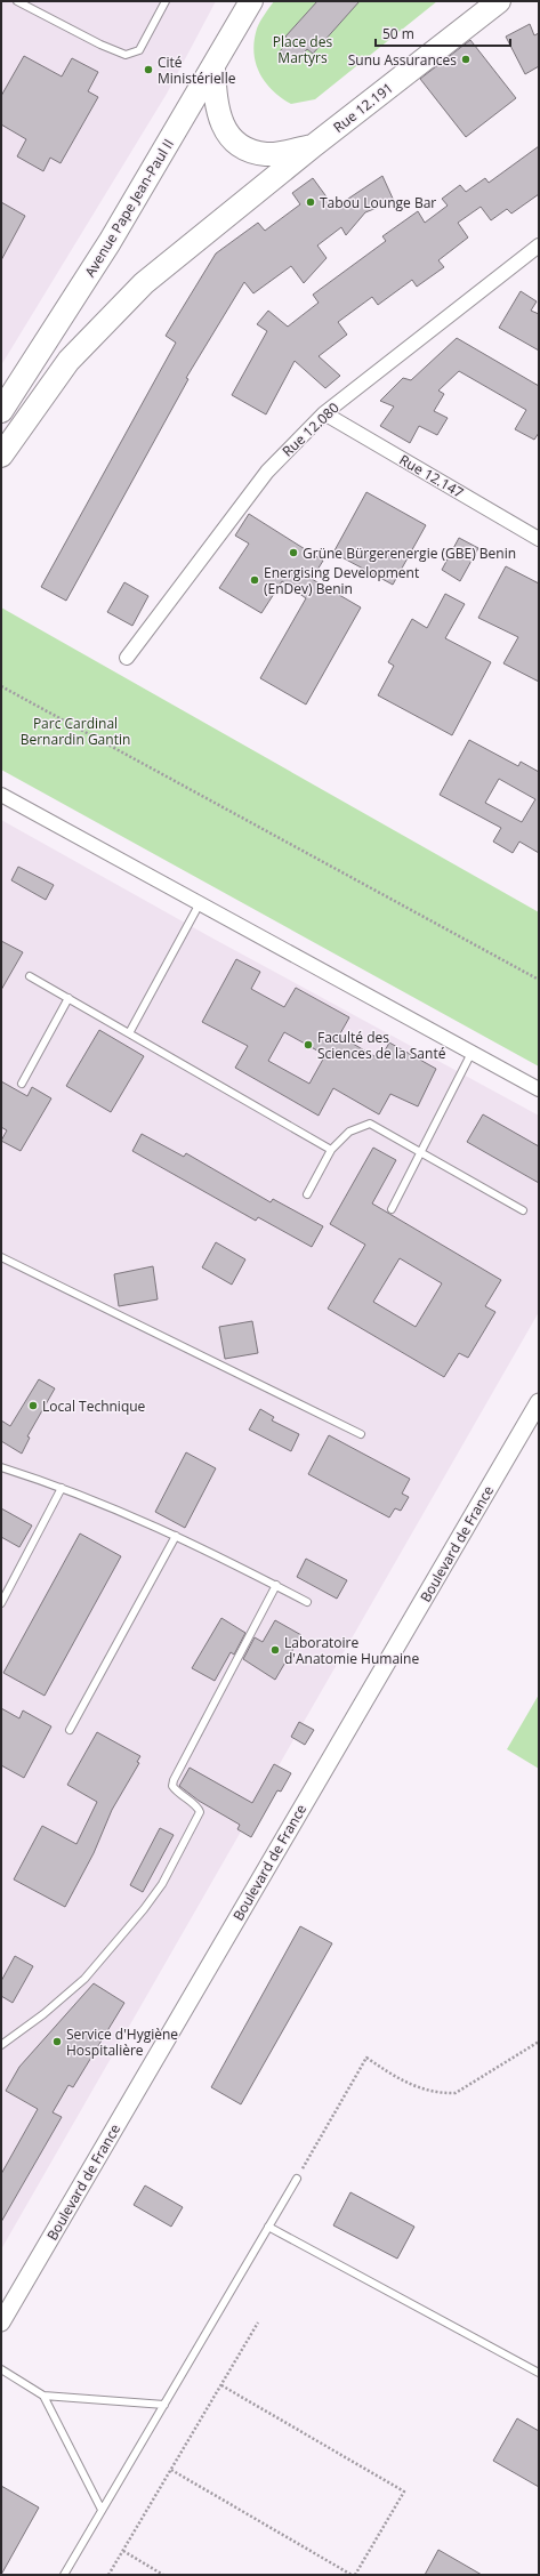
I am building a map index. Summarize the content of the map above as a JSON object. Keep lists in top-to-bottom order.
{
  "streets": {
    "main road": ["Rue 12.191", "Avenue Pape Jean-Paul II"],
    "street": ["Rue 12.080", "Rue 12.147", "Boulevard de France"]
  },
  "crossings": [
    ["Rue 12.080", "Rue 12.147"]
  ],
  "parks": ["Place des Martyrs", "Parc Cardinal Bernardin Gantin"],
  "places": [
    "Sunu Assurances",
    "Cité Ministérielle",
    "Tabou Lounge Bar",
    "Grüne Bürgerenergie (GBE) Benin",
    "Energising Development (EnDev) Benin",
    "Faculté des Sciences de la Santé",
    "Local Technique",
    "Laboratoire d'Anatomie Humaine",
    "Service d'Hygiène Hospitalière"
  ],
  "scale_bar": "50 m"
}
